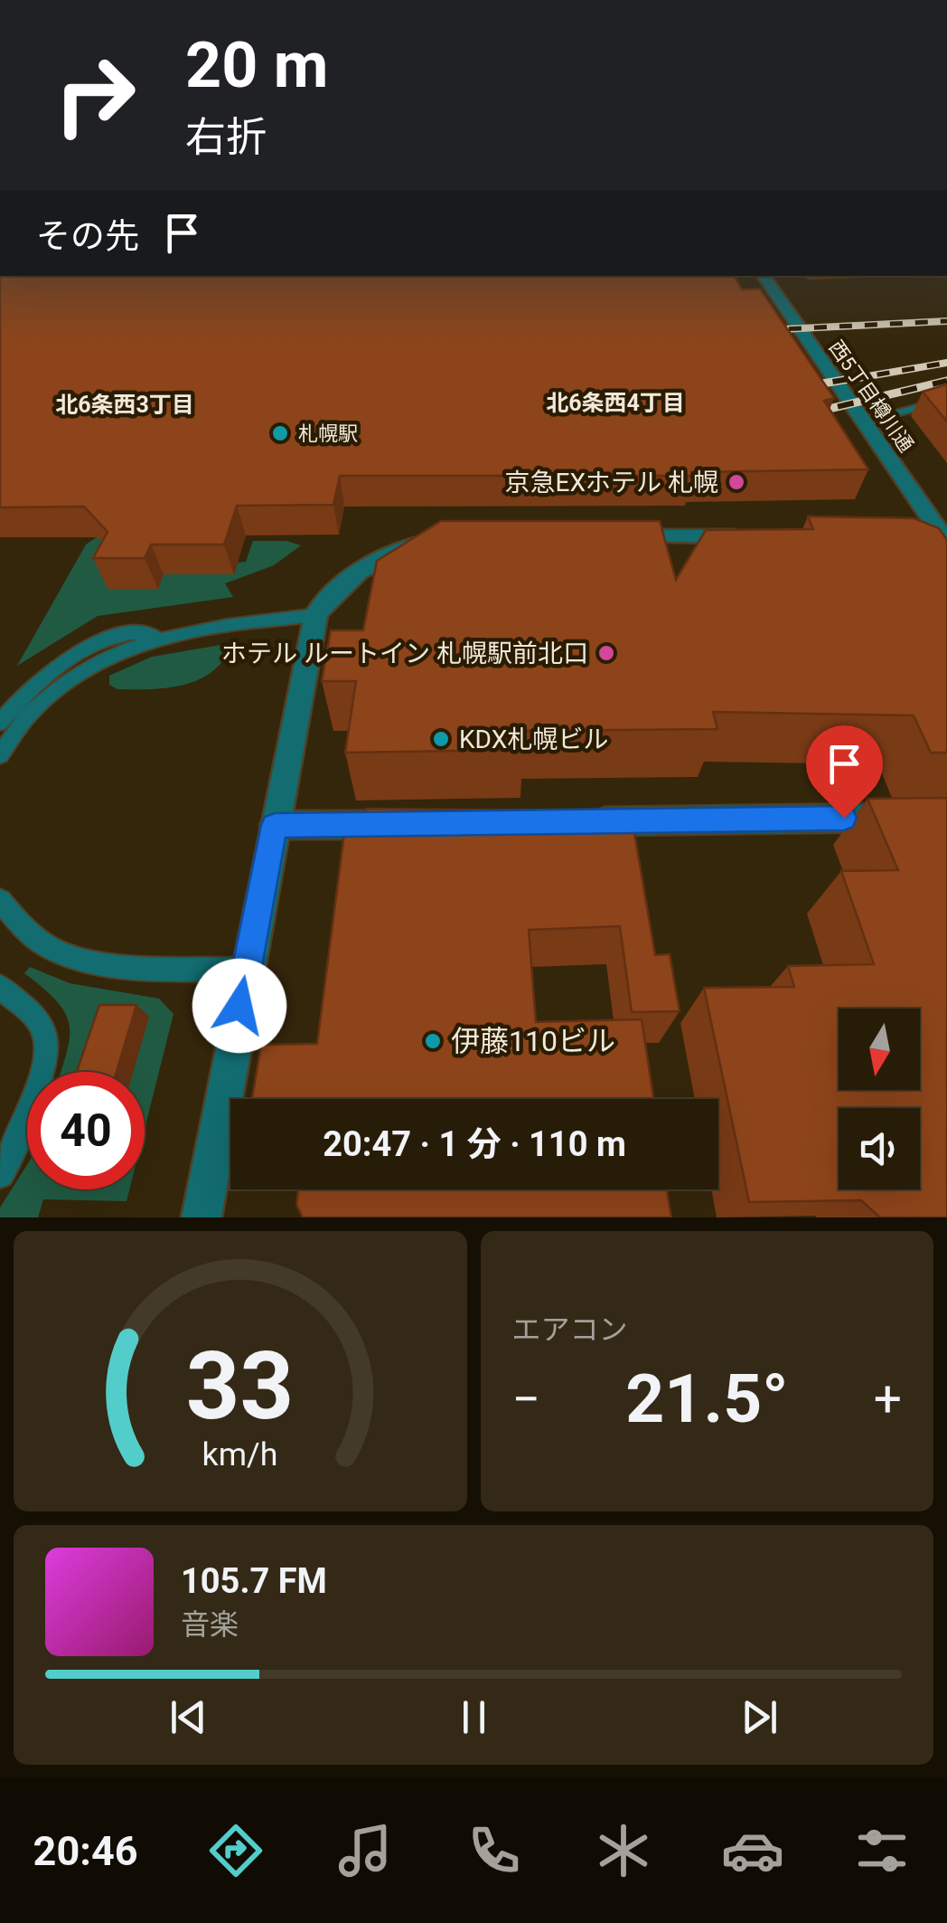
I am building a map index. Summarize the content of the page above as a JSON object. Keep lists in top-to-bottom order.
{
  "streets": {
    "street": ["西5丁目樽川通"]
  },
  "districts": ["北6条西4丁目", "北6条西3丁目"],
  "places": [
    "札幌駅",
    "京急EXホテル 札幌",
    "ホテル ルートイン 札幌駅前北口",
    "KDX札幌ビル",
    "伊藤110ビル"
  ],
  "north": "bottom",
  "page": {
    "turn": ["20 m", "右折"],
    "then": "その先",
    "limit": "40",
    "trip": "20:47 · 1 分 · 110 m",
    "tile": "エアコン",
    "heat": ["−", "21.5°", "+"],
    "song": ["105.7 FM", "音楽"],
    "tabs": "20:46",
    "gauge": ["33", "km/h"]
  }
}
